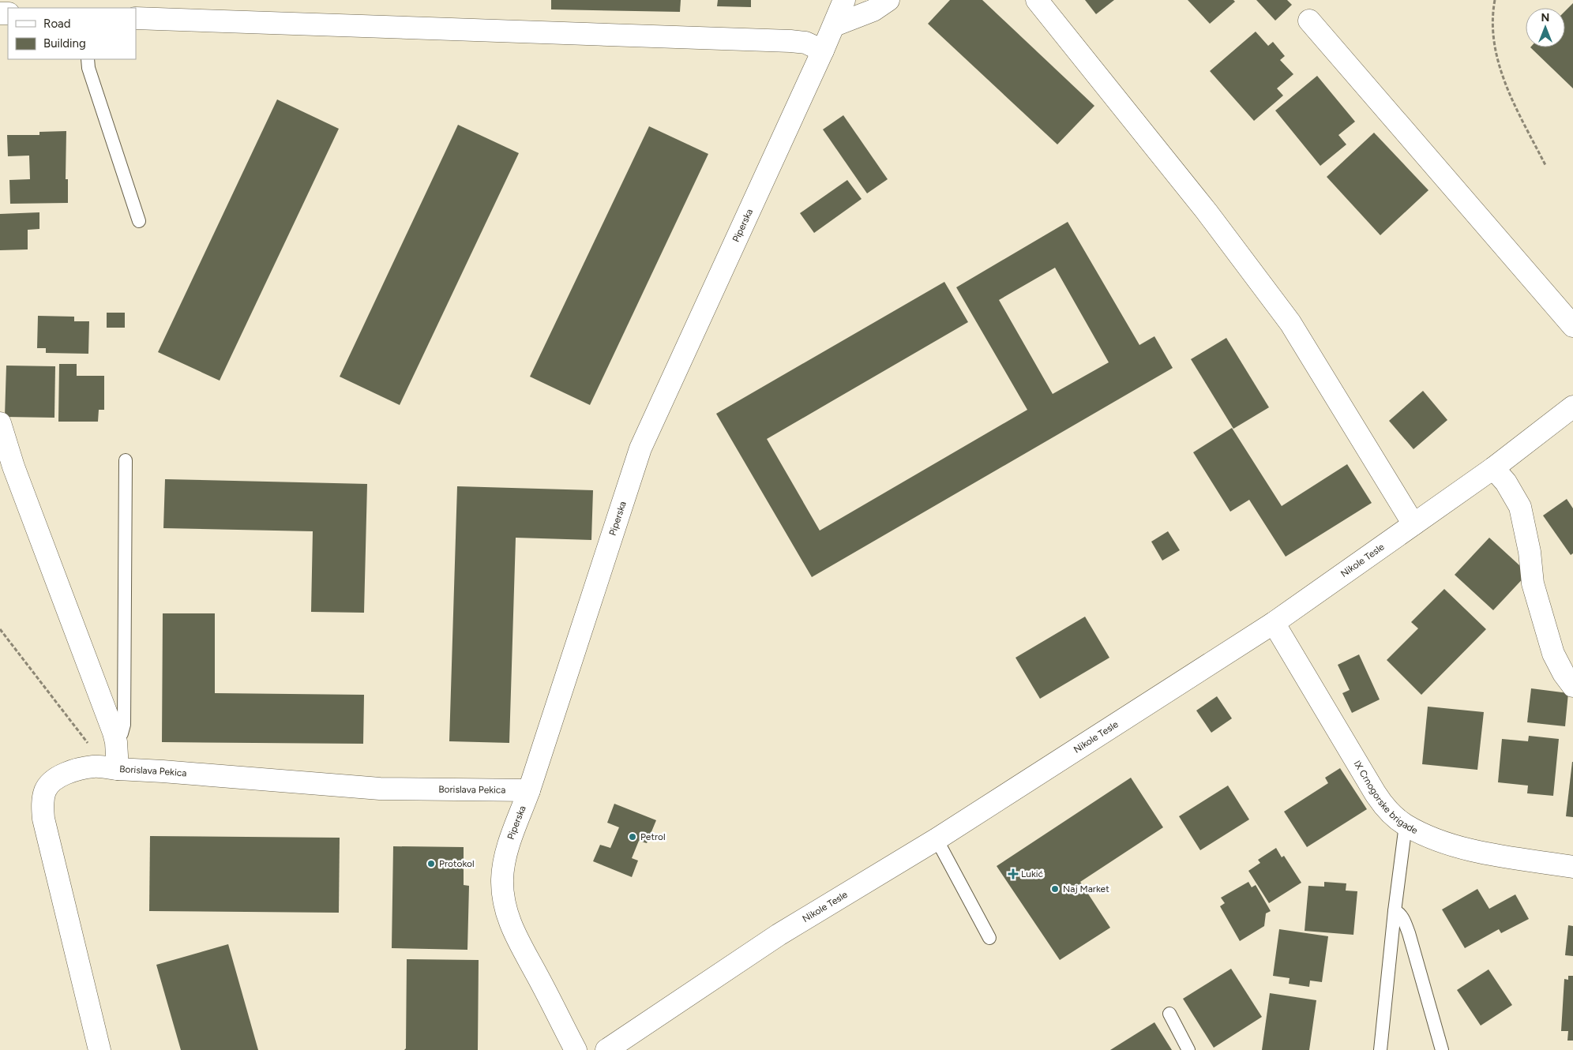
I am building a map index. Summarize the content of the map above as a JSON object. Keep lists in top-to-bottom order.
{
  "streets": {
    "street": [
      "Piperska",
      "Nikole Tesle",
      "Borislava Pekica",
      "IX Crnogorske brigade"
    ]
  },
  "crossings": [
    ["Piperska", "Borislava Pekica"],
    ["Nikole Tesle", "IX Crnogorske brigade"]
  ],
  "places": {
    "other": ["Petrol", "Protokol", "Naj Market"],
    "health": ["Lukić"]
  },
  "legend": ["Road", "Building"],
  "north": "top"
}
